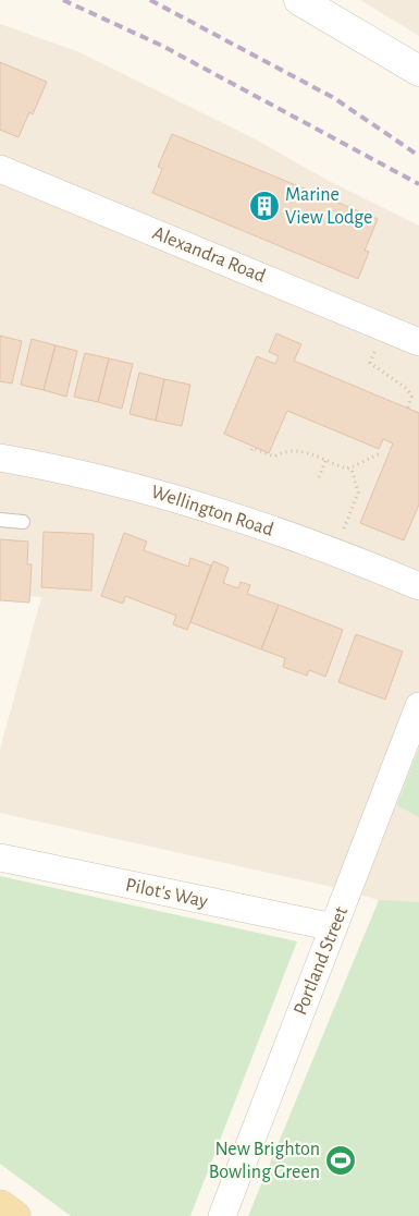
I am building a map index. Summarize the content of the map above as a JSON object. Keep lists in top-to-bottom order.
{
  "streets": {
    "street": [
      "Alexandra Road",
      "Wellington Road",
      "Pilot's Way",
      "Portland Street"
    ]
  },
  "crossings": [
    ["Pilot's Way", "Portland Street"]
  ],
  "places": {
    "building": ["Marine View Lodge"],
    "sports": ["New Brighton Bowling Green"]
  }
}
